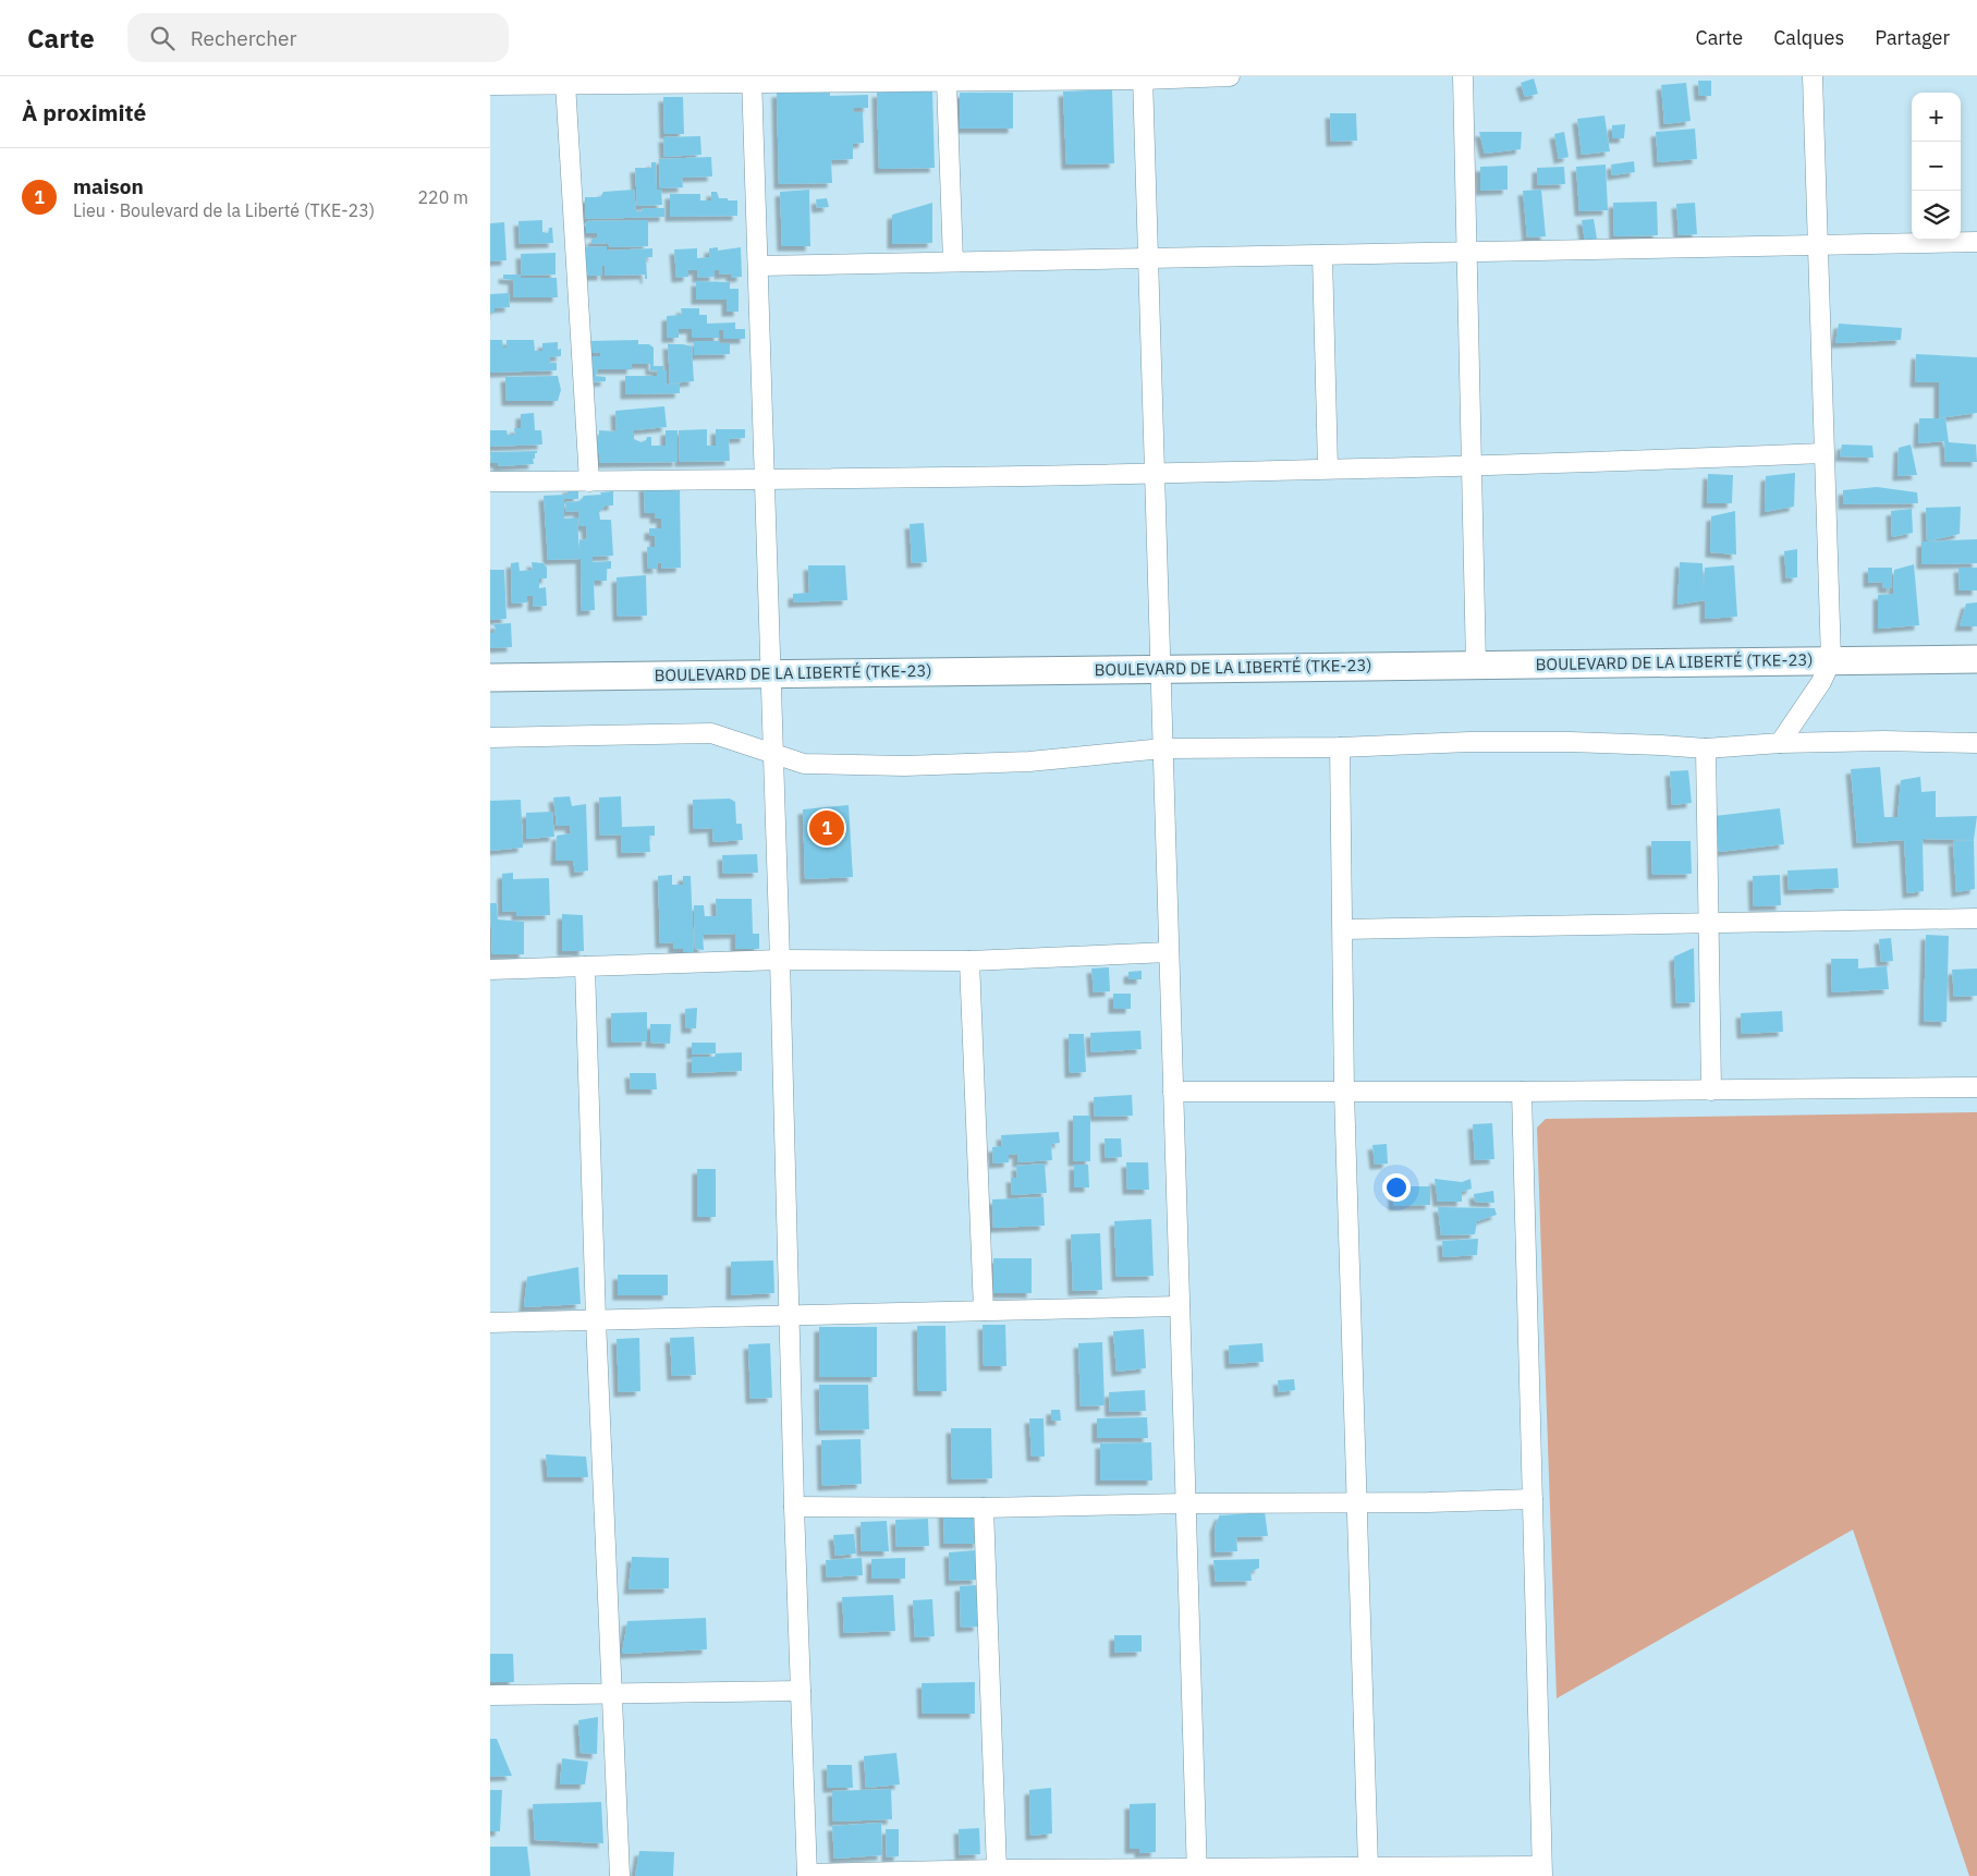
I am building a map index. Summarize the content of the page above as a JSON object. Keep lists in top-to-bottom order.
{
  "streets": {
    "street": ["BOULEVARD DE LA LIBERTÉ (TKE-23)"]
  },
  "page": {
    "header": "Carte",
    "search": "Rechercher",
    "nav": ["Carte", "Calques", "Partager"],
    "heading": "À proximité",
    "map_buttons": ["+", "−"],
    "list": [
      {
        "mark": "1",
        "name": "maison",
        "note": "Lieu · Boulevard de la Liberté (TKE-23)",
        "value": "220 m"
      }
    ],
    "pins": "1"
  }
}
